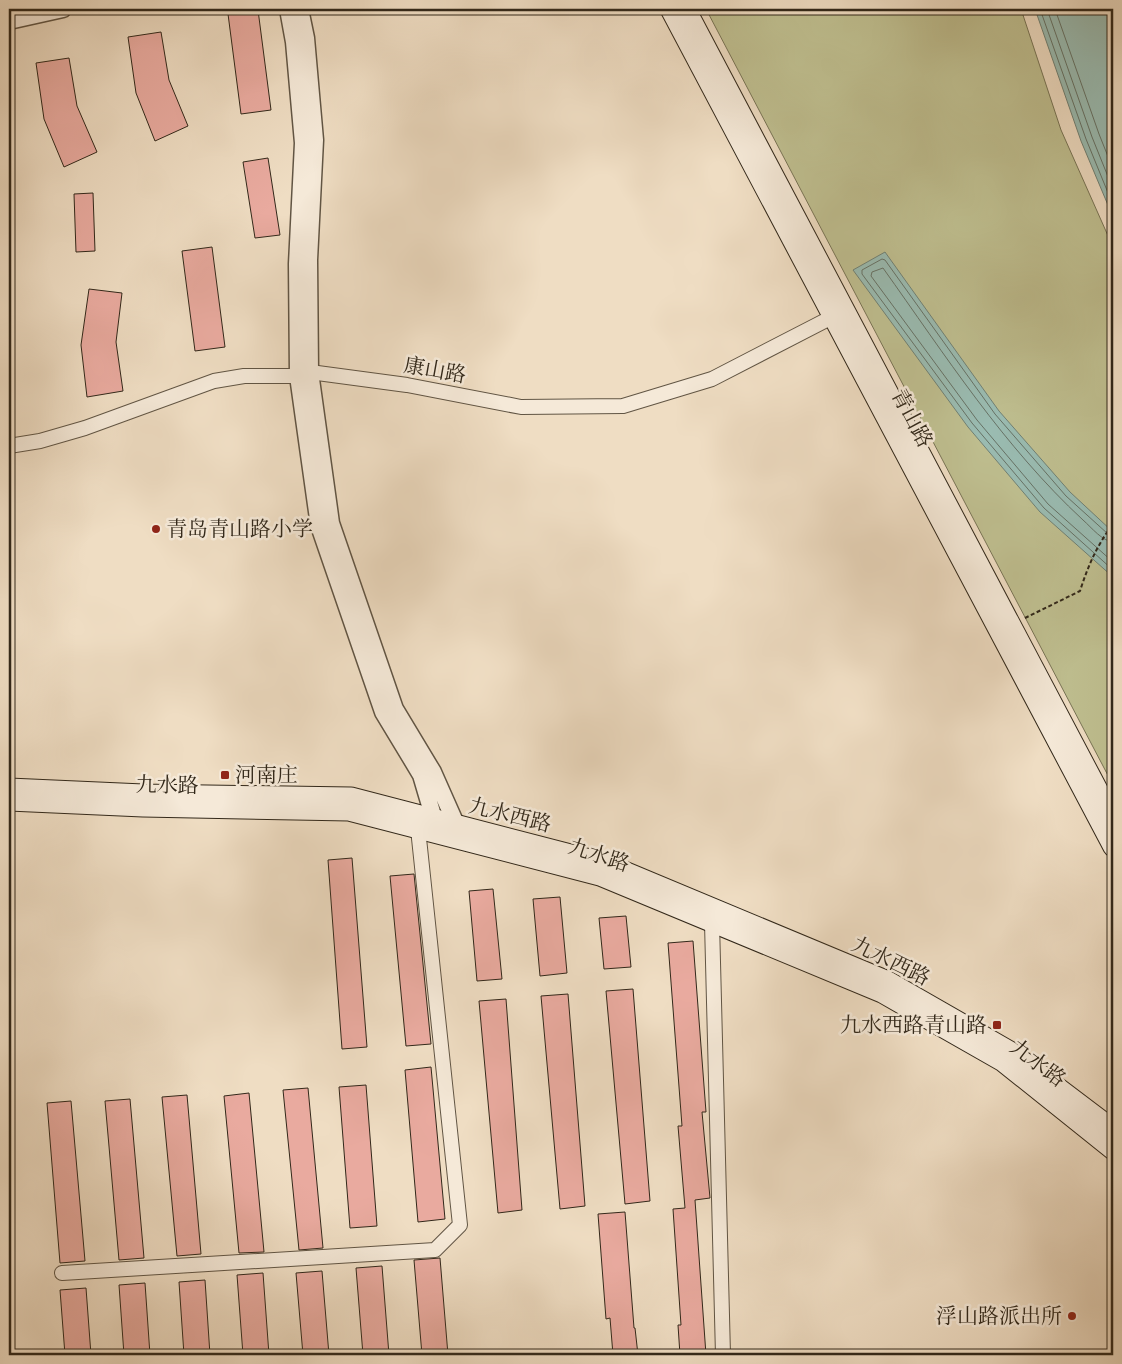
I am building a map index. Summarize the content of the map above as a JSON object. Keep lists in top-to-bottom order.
{
  "streets": {
    "main road": ["青山路", "九水路", "九水西路"],
    "street": ["康山路"]
  },
  "crossings": [
    ["康山路", "青山路"],
    ["九水路", "九水西路"]
  ],
  "places": {
    "other": ["青岛青山路小学", "浮山路派出所"],
    "transit": ["河南庄", "九水西路青山路"]
  }
}
